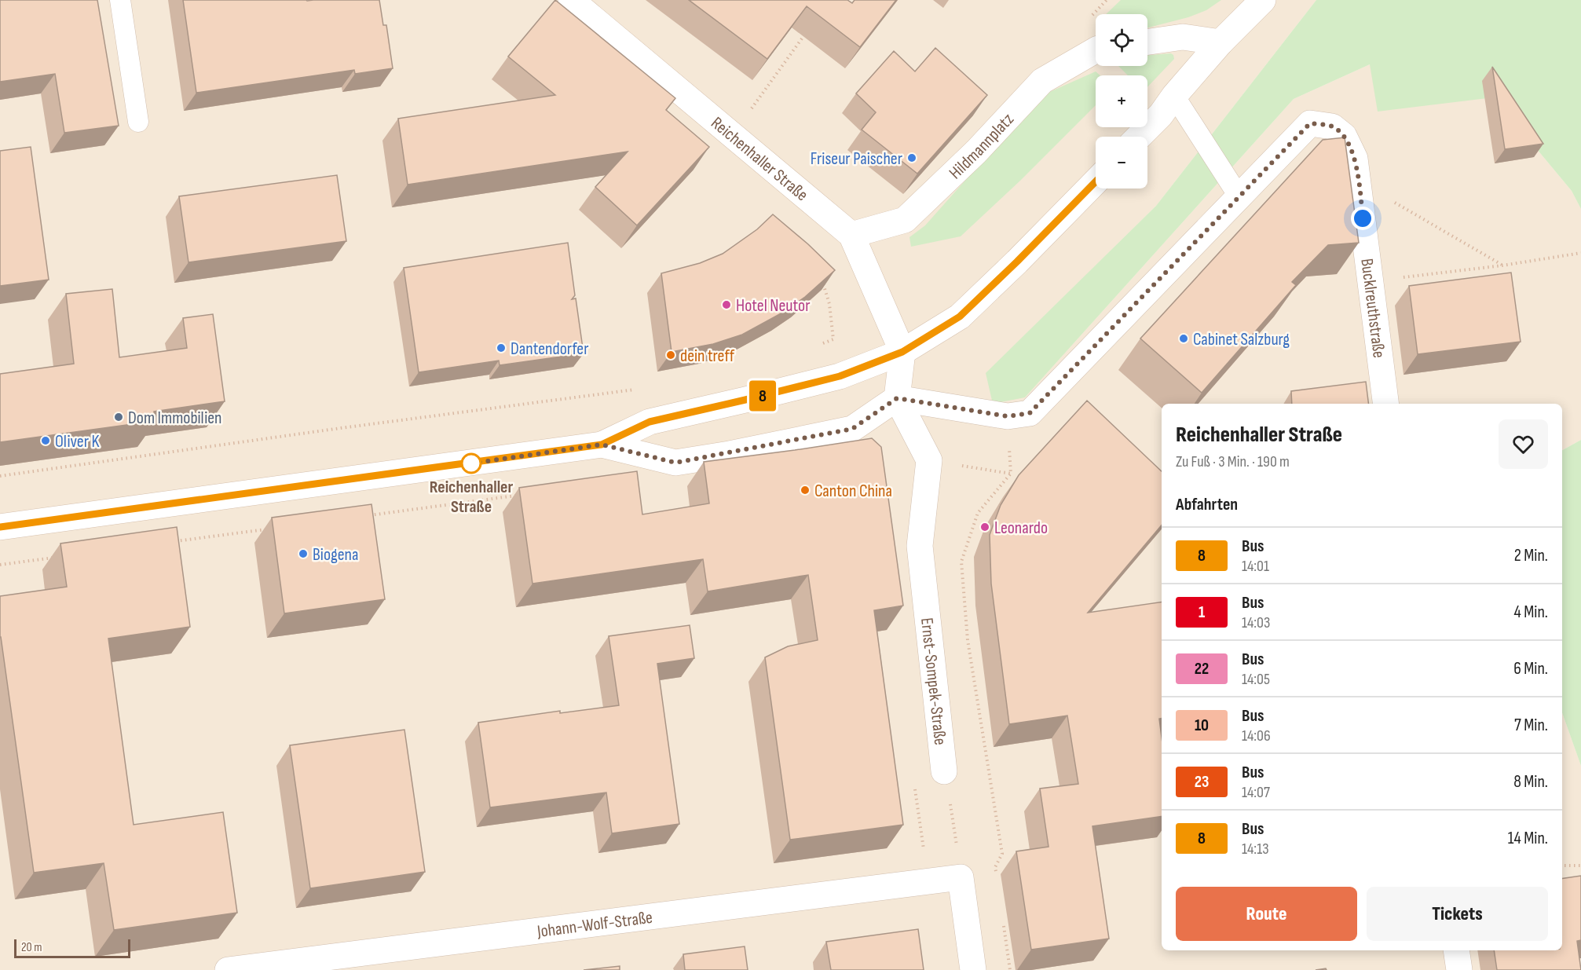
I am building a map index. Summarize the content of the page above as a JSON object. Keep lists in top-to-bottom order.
{
  "streets": {
    "street": [
      "Hildmannplatz",
      "Reichenhaller Straße",
      "Bucklreuthstraße",
      "Ernst-Sompek-Straße",
      "Johann-Wolf-Straße"
    ]
  },
  "crossings": [
    ["Hildmannplatz", "Reichenhaller Straße"]
  ],
  "places": [
    "Friseur Paischer",
    "Hotel Neutor",
    "Cabinet Salzburg",
    "Dantendorfer",
    "dein treff",
    "Dom Immobilien",
    "Oliver K",
    "Reichenhaller Straße",
    "Canton China",
    "Leonardo",
    "Biogena"
  ],
  "lines": ["bus line 8"],
  "scale_bar": "20 m",
  "page": {
    "on_map": "8",
    "map_buttons": ["+", "−"],
    "heading": [
      ["Reichenhaller Straße", "Zu Fuß · 3 Min. · 190 m"],
      "Abfahrten"
    ],
    "list": [
      {
        "mark": "8",
        "name": "Bus",
        "note": "14:01",
        "value": "2 Min."
      },
      {
        "mark": "1",
        "name": "Bus",
        "note": "14:03",
        "value": "4 Min."
      },
      {
        "mark": "22",
        "name": "Bus",
        "note": "14:05",
        "value": "6 Min."
      },
      {
        "mark": "10",
        "name": "Bus",
        "note": "14:06",
        "value": "7 Min."
      },
      {
        "mark": "23",
        "name": "Bus",
        "note": "14:07",
        "value": "8 Min."
      },
      {
        "mark": "8",
        "name": "Bus",
        "note": "14:13",
        "value": "14 Min."
      }
    ],
    "buttons": ["Route", "Tickets"],
    "scale": "20 m"
  }
}
